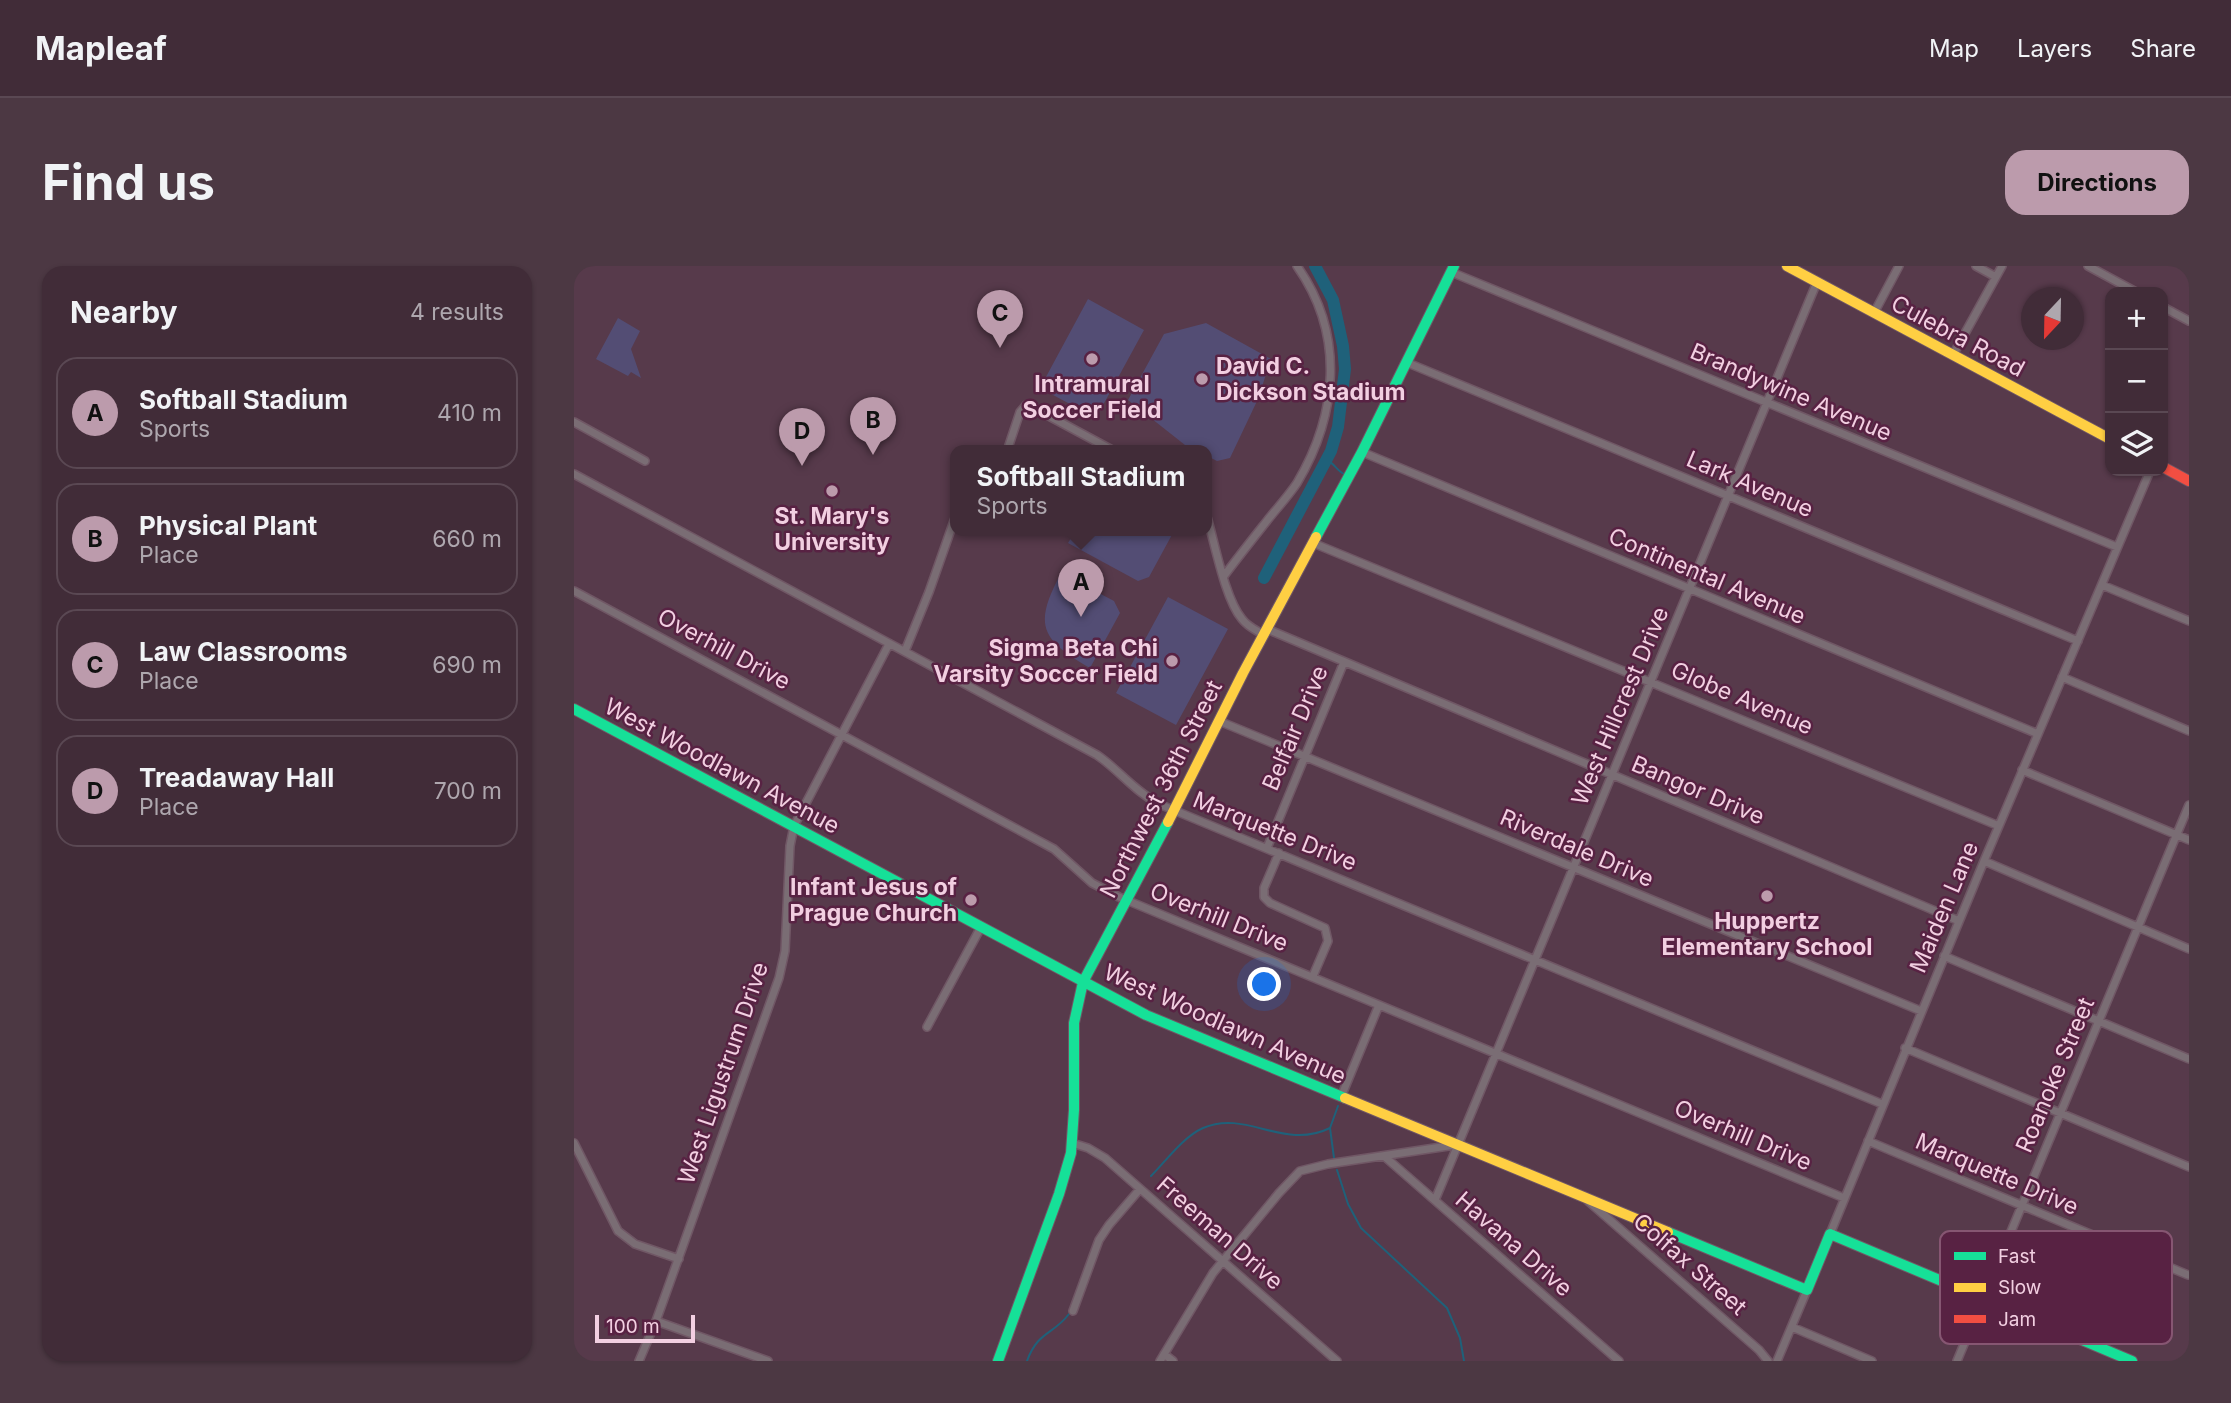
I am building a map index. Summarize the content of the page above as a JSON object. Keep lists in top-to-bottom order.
{
  "streets": {
    "street": [
      "Culebra Road",
      "Brandywine Avenue",
      "Lark Avenue",
      "Continental Avenue",
      "Overhill Drive",
      "Globe Avenue",
      "West Hillcrest Drive",
      "Belfair Drive",
      "West Woodlawn Avenue",
      "Northwest 36th Street",
      "Bangor Drive",
      "Marquette Drive",
      "Riverdale Drive",
      "Maiden Lane",
      "West Ligustrum Drive",
      "Roanoke Street",
      "Freeman Drive",
      "Havana Drive",
      "Colfax Street"
    ]
  },
  "crossings": [
    ["Culebra Road", "West Hillcrest Drive"],
    ["Brandywine Avenue", "West Hillcrest Drive"],
    ["Brandywine Avenue", "Northwest 36th Street"],
    ["Brandywine Avenue", "Maiden Lane"],
    ["Lark Avenue", "West Hillcrest Drive"],
    ["Lark Avenue", "Northwest 36th Street"],
    ["Lark Avenue", "Maiden Lane"],
    ["Continental Avenue", "West Hillcrest Drive"],
    ["Continental Avenue", "Northwest 36th Street"],
    ["Continental Avenue", "Maiden Lane"],
    ["Overhill Drive", "West Hillcrest Drive"],
    ["Overhill Drive", "Northwest 36th Street"],
    ["Overhill Drive", "Maiden Lane"],
    ["Overhill Drive", "West Ligustrum Drive"],
    ["Globe Avenue", "West Hillcrest Drive"],
    ["Globe Avenue", "Northwest 36th Street"],
    ["Globe Avenue", "Maiden Lane"],
    ["West Hillcrest Drive", "West Woodlawn Avenue"],
    ["West Hillcrest Drive", "Bangor Drive"],
    ["West Hillcrest Drive", "Marquette Drive"],
    ["West Hillcrest Drive", "Riverdale Drive"],
    ["West Hillcrest Drive", "Havana Drive"],
    ["Belfair Drive", "Bangor Drive"],
    ["Belfair Drive", "Marquette Drive"],
    ["Belfair Drive", "Riverdale Drive"],
    ["West Woodlawn Avenue", "Northwest 36th Street"],
    ["West Woodlawn Avenue", "Maiden Lane"],
    ["West Woodlawn Avenue", "West Ligustrum Drive"],
    ["West Woodlawn Avenue", "Colfax Street"],
    ["Northwest 36th Street", "Bangor Drive"],
    ["Northwest 36th Street", "Marquette Drive"],
    ["Northwest 36th Street", "Riverdale Drive"],
    ["Northwest 36th Street", "Freeman Drive"],
    ["Bangor Drive", "Maiden Lane"],
    ["Marquette Drive", "Maiden Lane"],
    ["Marquette Drive", "West Ligustrum Drive"],
    ["Marquette Drive", "Roanoke Street"],
    ["Riverdale Drive", "Maiden Lane"]
  ],
  "places": [
    "Intramural Soccer Field",
    "David C. Dickson Stadium",
    "St. Mary's University",
    "Sigma Beta Chi Varsity Soccer Field",
    "Huppertz Elementary School",
    "Infant Jesus of Prague Church"
  ],
  "legend": ["Fast", "Slow", "Jam"],
  "scale_bar": "100 m",
  "north": "bottom",
  "page": {
    "header": "Mapleaf",
    "nav": ["Map", "Layers", "Share"],
    "buttons": "Directions",
    "title": "Find us",
    "heading": ["Nearby", "4 results"],
    "map_buttons": ["+", "−"],
    "pins": [
      "C",
      "B",
      "D",
      "A"
    ],
    "list": [
      {
        "mark": "A",
        "name": "Softball Stadium",
        "note": "Sports",
        "value": "410 m"
      },
      {
        "mark": "B",
        "name": "Physical Plant",
        "note": "Place",
        "value": "660 m"
      },
      {
        "mark": "C",
        "name": "Law Classrooms",
        "note": "Place",
        "value": "690 m"
      },
      {
        "mark": "D",
        "name": "Treadaway Hall",
        "note": "Place",
        "value": "700 m"
      }
    ],
    "popup": ["Softball Stadium", "Sports"],
    "scale": "100 m"
  }
}
